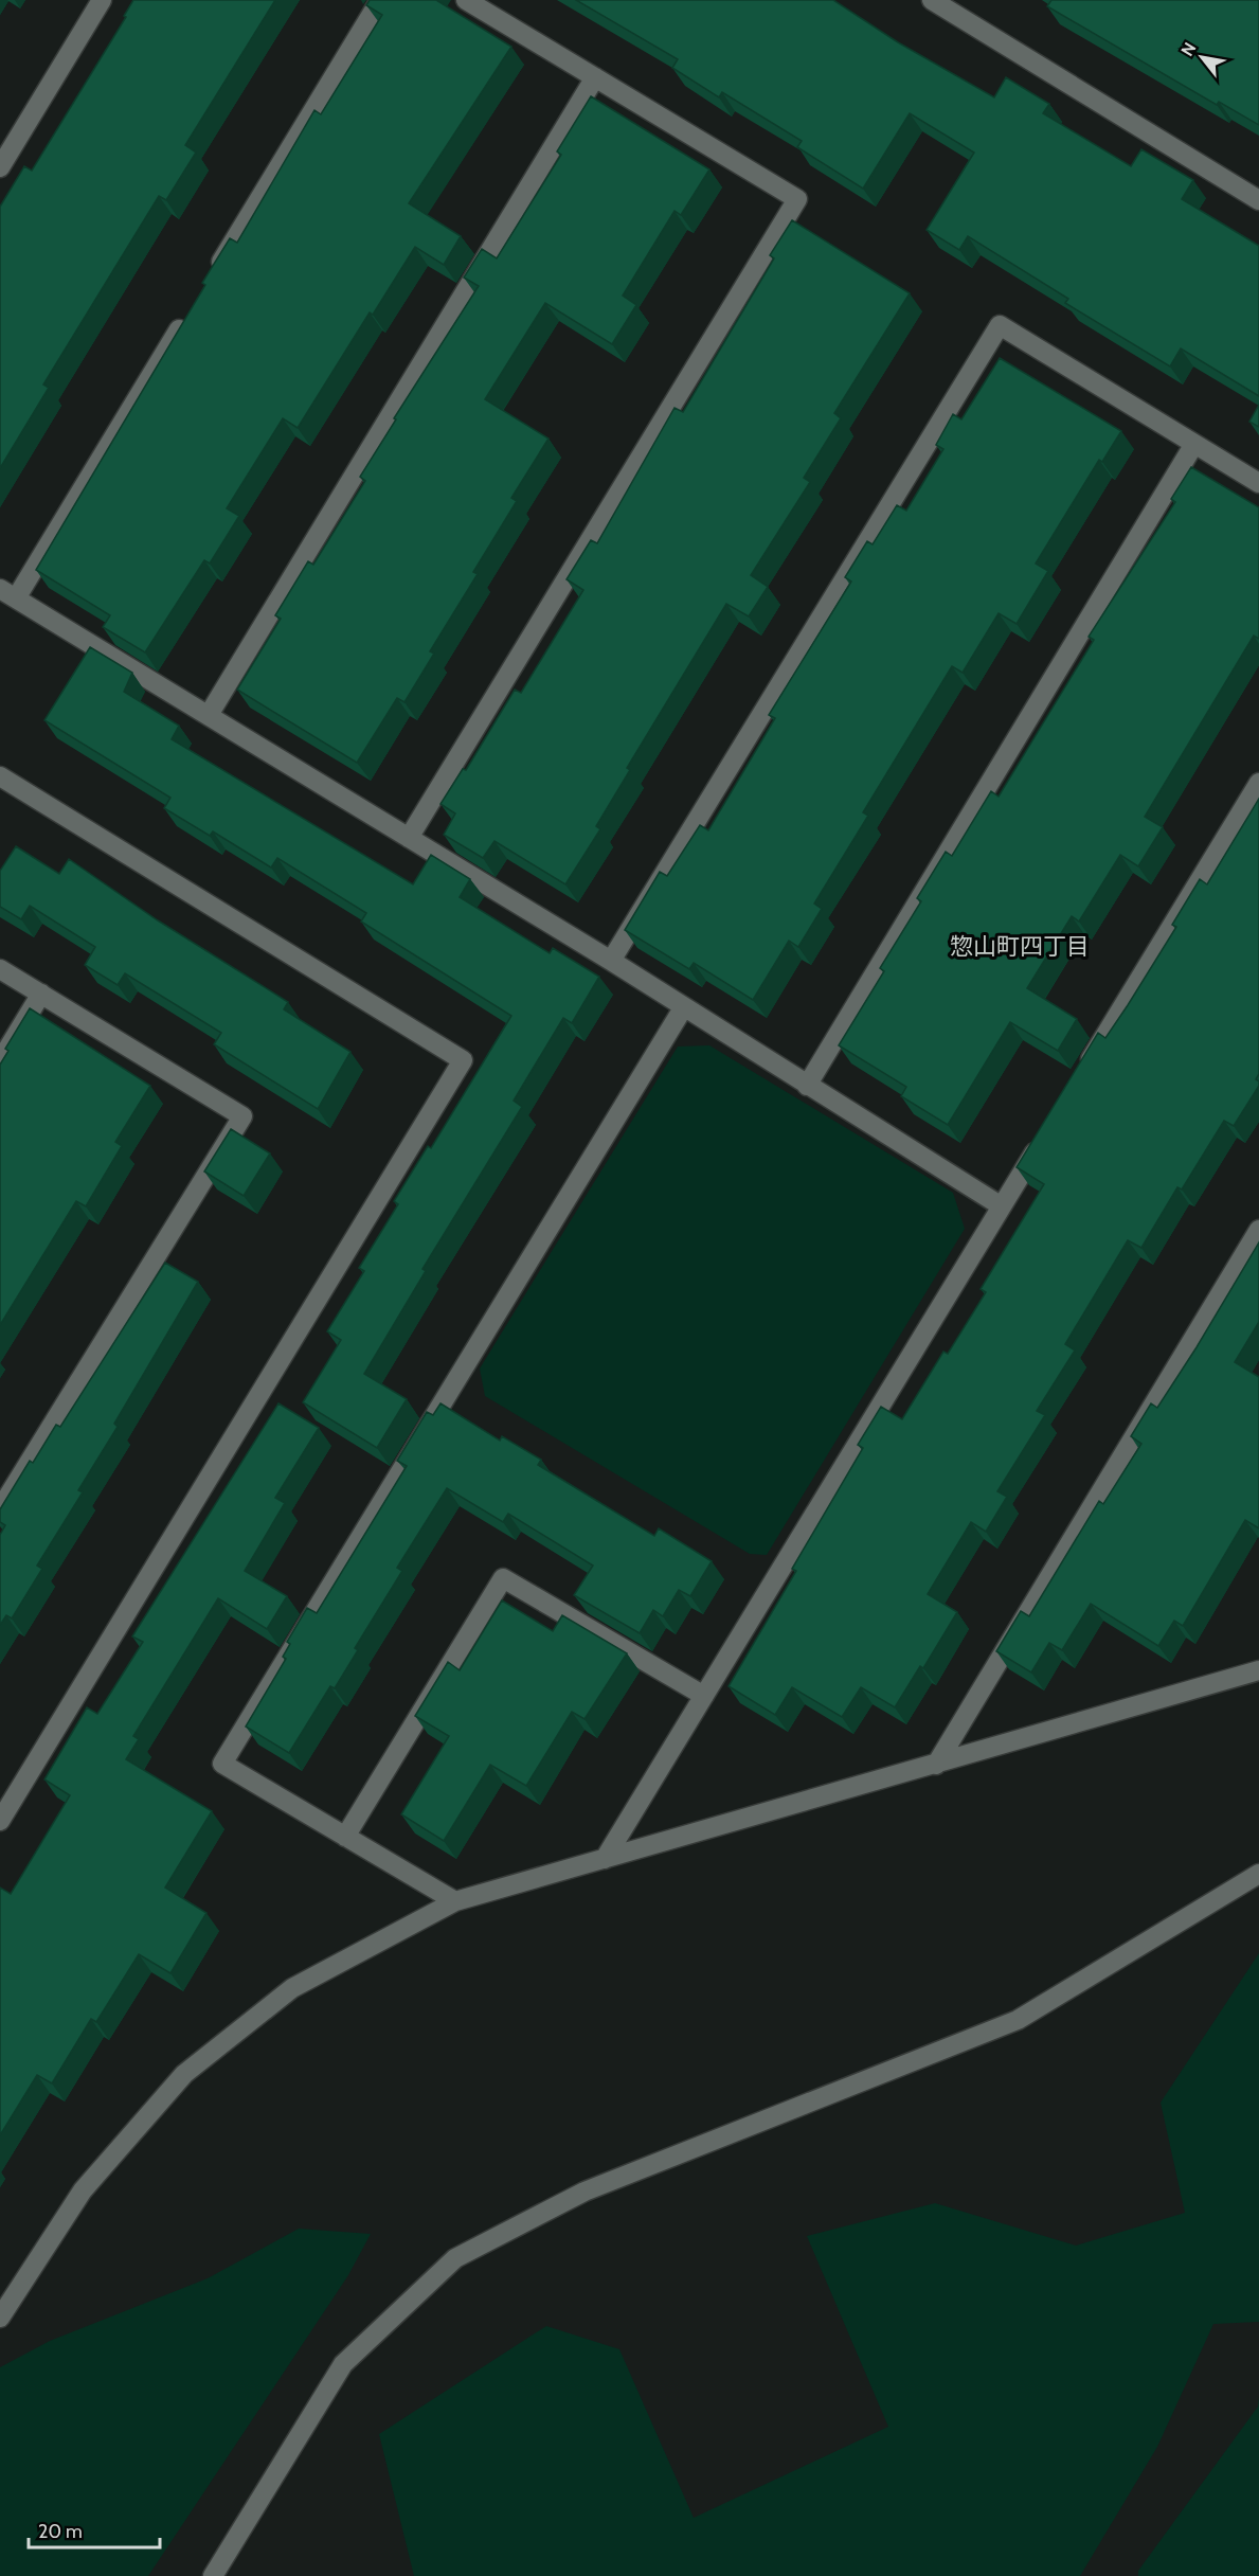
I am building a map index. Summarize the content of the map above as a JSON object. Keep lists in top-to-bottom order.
{
  "districts": ["惣山町四丁目"],
  "scale_bar": "20 m",
  "north": "top left"
}
